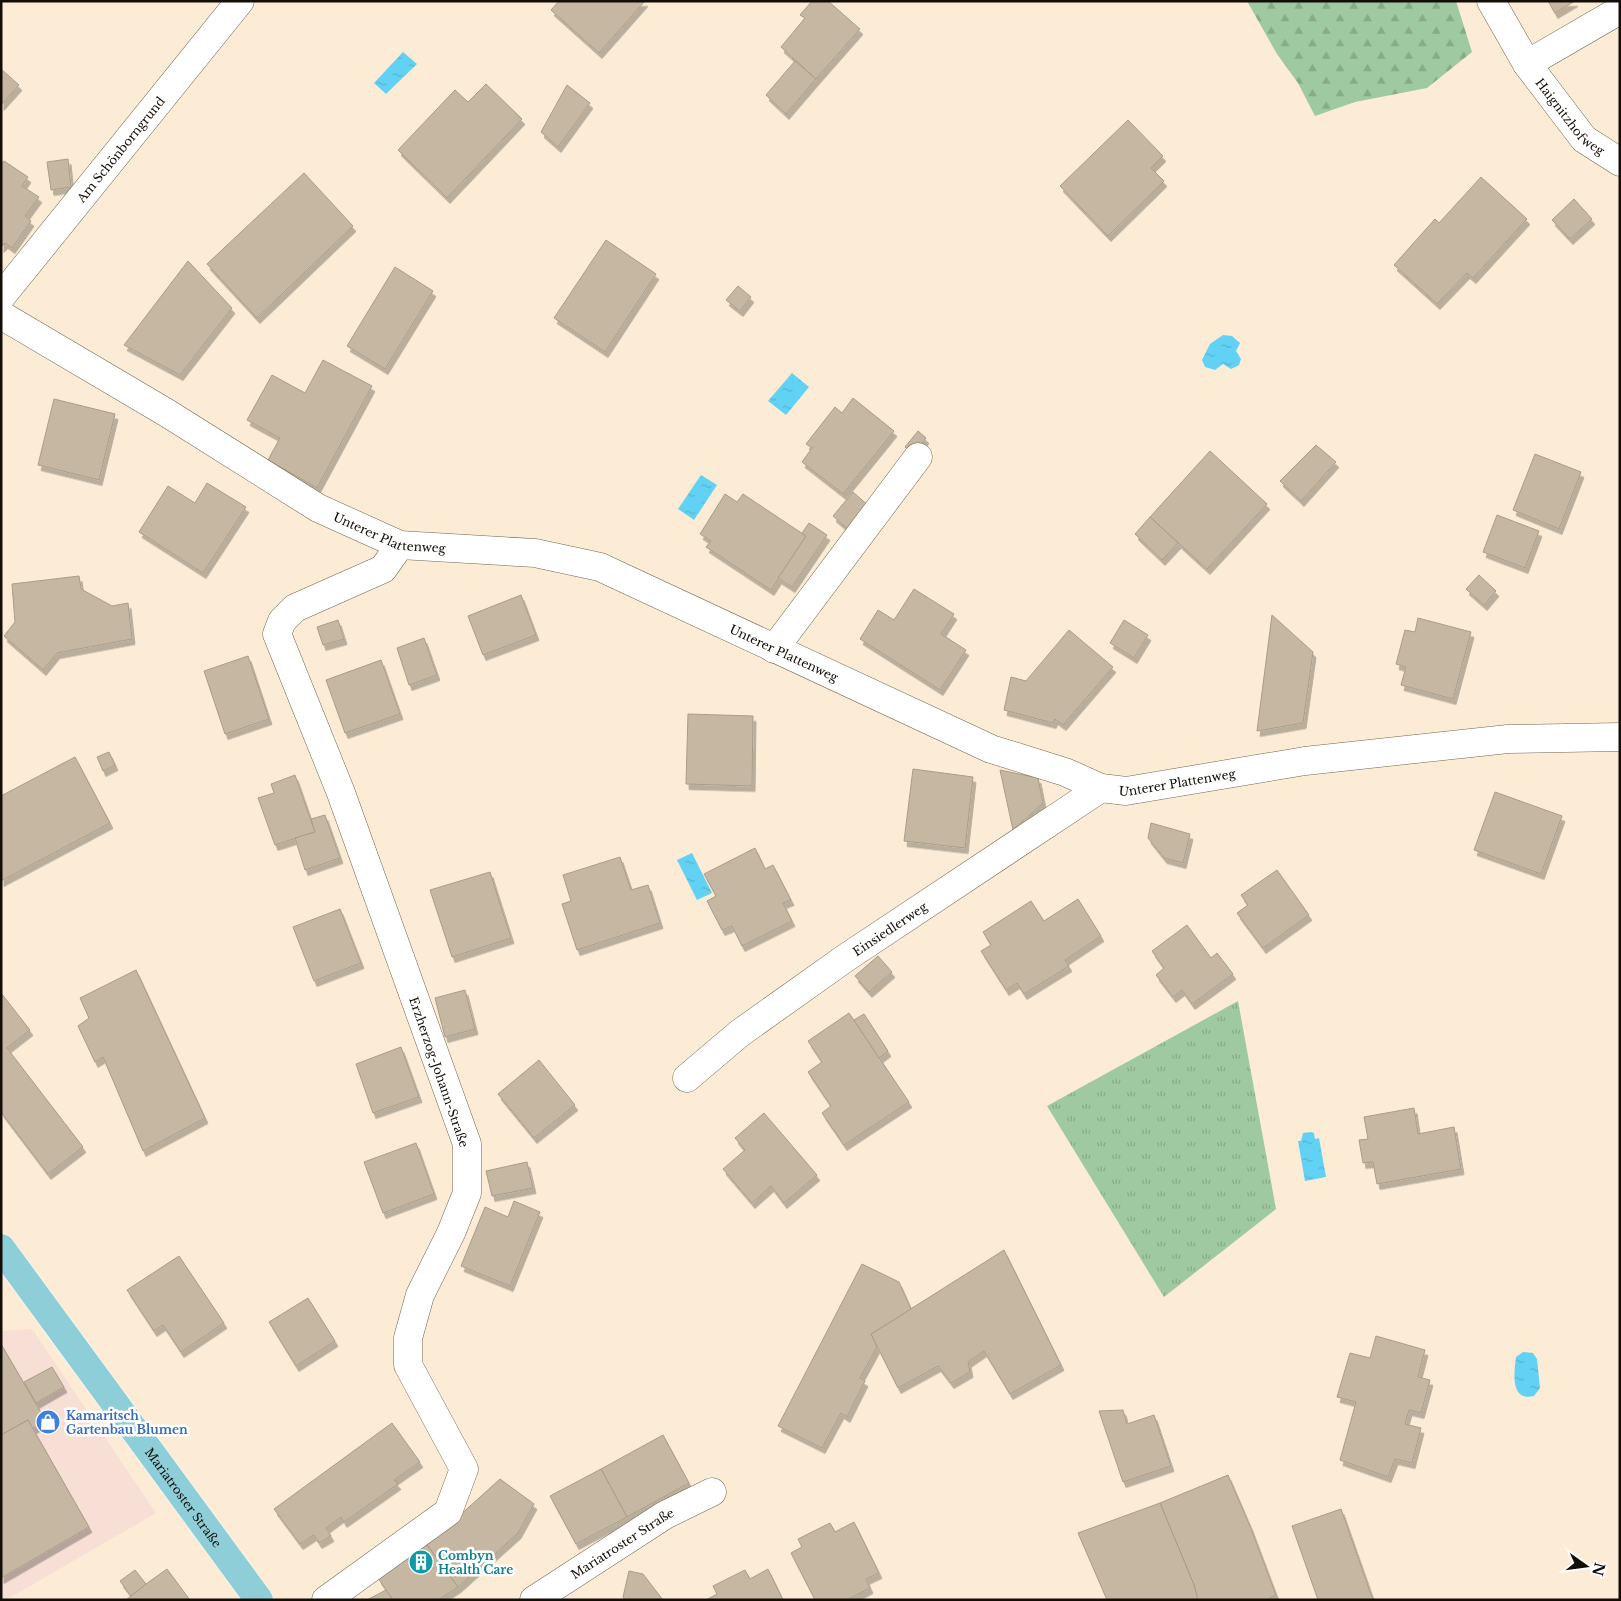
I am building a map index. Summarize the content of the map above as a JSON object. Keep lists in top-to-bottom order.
{
  "streets": {
    "main road": ["Mariatroster Straße"],
    "street": [
      "Haignitzhofweg",
      "Am Schönborngrund",
      "Unterer Plattenweg",
      "Einsiedlerweg",
      "Erzherzog-Johann-Straße"
    ]
  },
  "crossings": [
    ["Unterer Plattenweg", "Einsiedlerweg"],
    ["Unterer Plattenweg", "Erzherzog-Johann-Straße"]
  ],
  "places": {
    "shop": ["Kamaritsch Gartenbau Blumen"],
    "building": ["Combyn Health Care"]
  },
  "north": "right"
}
